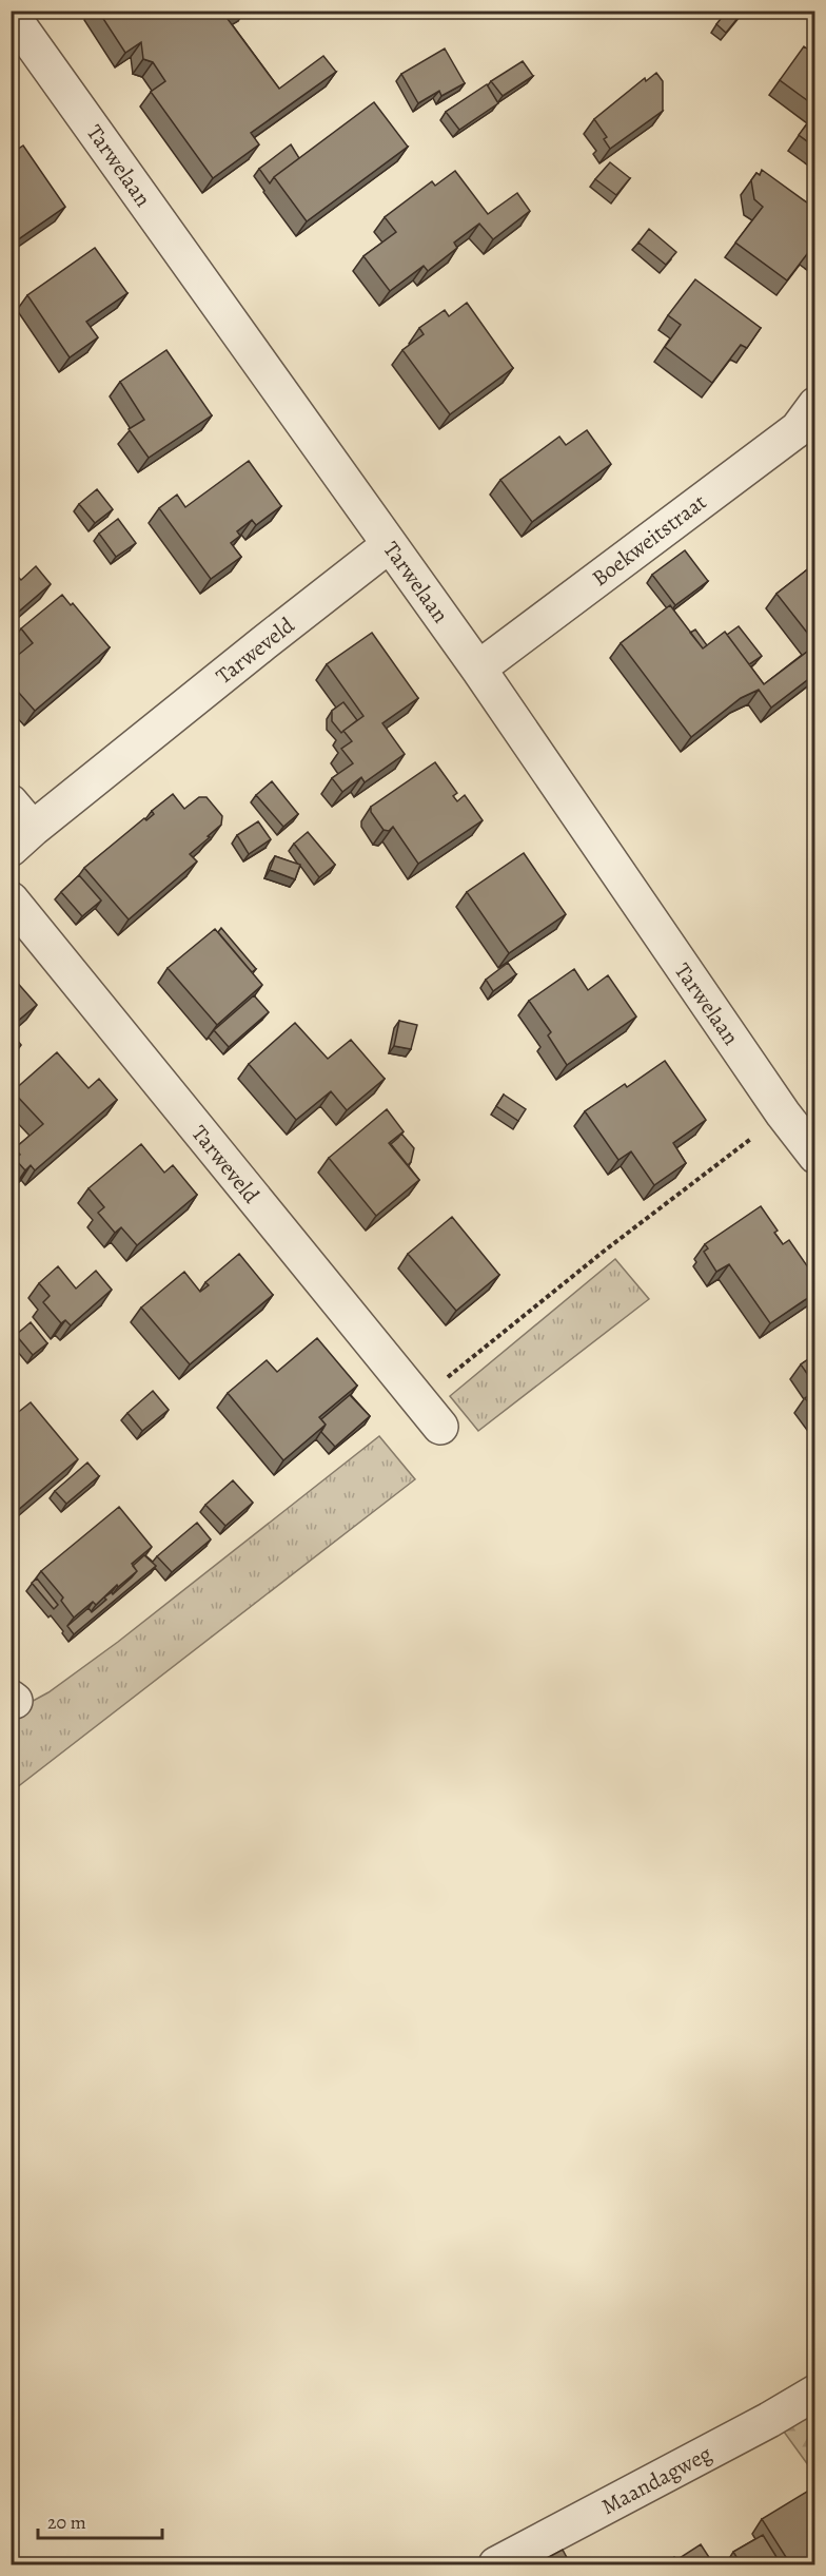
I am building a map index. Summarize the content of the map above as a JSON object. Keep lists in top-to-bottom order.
{
  "streets": {
    "street": [
      "Tarwelaan",
      "Boekweitstraat",
      "Tarweveld",
      "Maandagweg"
    ]
  },
  "crossings": [
    ["Tarwelaan", "Boekweitstraat"],
    ["Tarwelaan", "Tarweveld"]
  ],
  "scale_bar": "20 m"
}
